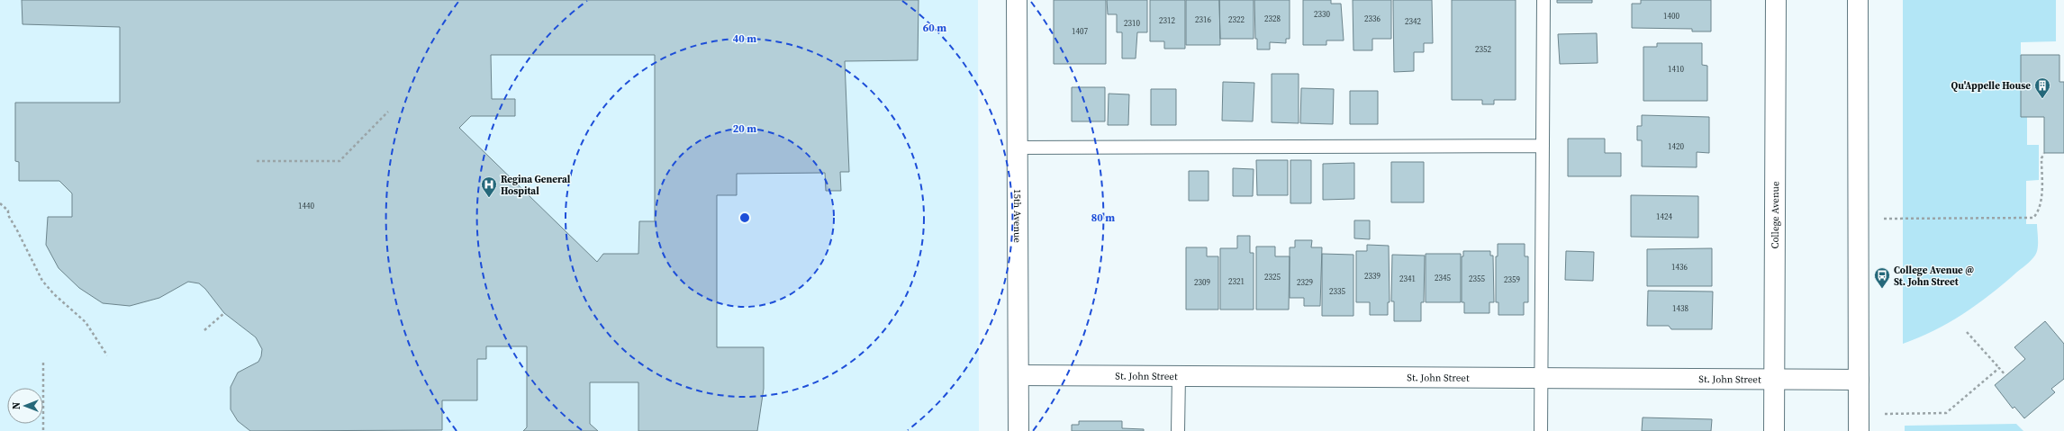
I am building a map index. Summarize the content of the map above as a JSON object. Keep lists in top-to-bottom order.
{
  "streets": {
    "street": ["15th Avenue", "College Avenue", "St. John Street"]
  },
  "crossings": [
    ["15th Avenue", "St. John Street"],
    ["College Avenue", "St. John Street"]
  ],
  "places": {
    "building": ["Qu'Appelle House"],
    "hospital": ["Regina General Hospital"],
    "bus stop": ["College Avenue @ St. John Street"]
  },
  "house_numbers": [
    "2330",
    "1400",
    "2328",
    "2336",
    "2316",
    "2322",
    "2312",
    "2342",
    "2310",
    "1407",
    "2352",
    "1410",
    "1420",
    "1440",
    "1424",
    "1436",
    "2339",
    "2325",
    "2345",
    "2341",
    "2355",
    "2359",
    "2321",
    "2309",
    "2329",
    "2335",
    "1438"
  ],
  "north": "left",
  "rings": [
    "60 m",
    "40 m",
    "20 m",
    "80 m"
  ]
}
